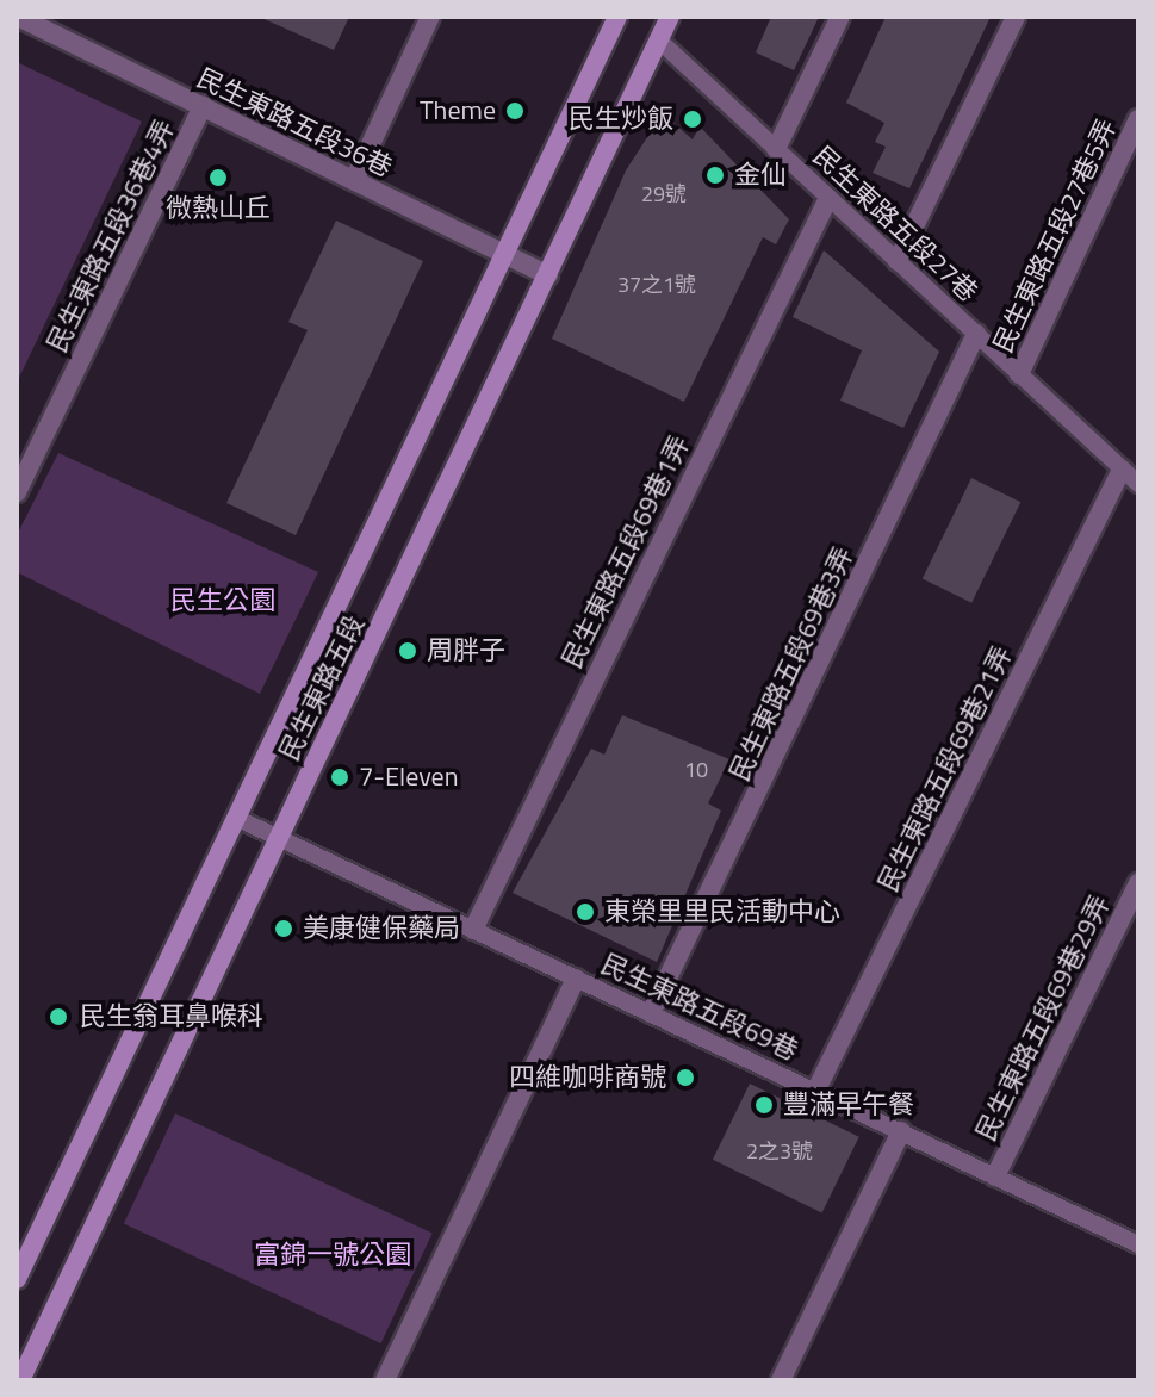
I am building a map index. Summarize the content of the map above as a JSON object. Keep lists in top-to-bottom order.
{
  "streets": {
    "street": [
      "民生東路五段36巷",
      "民生東路五段36巷4弄",
      "民生東路五段27巷5弄",
      "民生東路五段69巷1弄",
      "民生東路五段69巷3弄",
      "民生東路五段",
      "民生東路五段69巷21弄",
      "民生東路五段69巷29弄"
    ],
    "lane": ["民生東路五段27巷", "民生東路五段69巷"]
  },
  "crossings": [
    ["民生東路五段36巷", "民生東路五段36巷4弄"],
    ["民生東路五段36巷", "民生東路五段"],
    ["民生東路五段27巷", "民生東路五段27巷5弄"],
    ["民生東路五段27巷", "民生東路五段69巷1弄"],
    ["民生東路五段27巷", "民生東路五段69巷3弄"],
    ["民生東路五段27巷", "民生東路五段"],
    ["民生東路五段27巷", "民生東路五段69巷21弄"],
    ["民生東路五段69巷1弄", "民生東路五段69巷"],
    ["民生東路五段69巷3弄", "民生東路五段69巷"],
    ["民生東路五段", "民生東路五段69巷"],
    ["民生東路五段69巷21弄", "民生東路五段69巷"],
    ["民生東路五段69巷", "民生東路五段69巷29弄"]
  ],
  "parks": ["民生公園", "富錦一號公園"],
  "places": [
    "Theme",
    "民生炒飯",
    "金仙",
    "微熱山丘",
    "周胖子",
    "7-Eleven",
    "東榮里里民活動中心",
    "美康健保藥局",
    "民生翁耳鼻喉科",
    "四維咖啡商號",
    "豐滿早午餐"
  ],
  "house_numbers": [
    "29號",
    "37之1號",
    "10",
    "2之3號"
  ]
}
